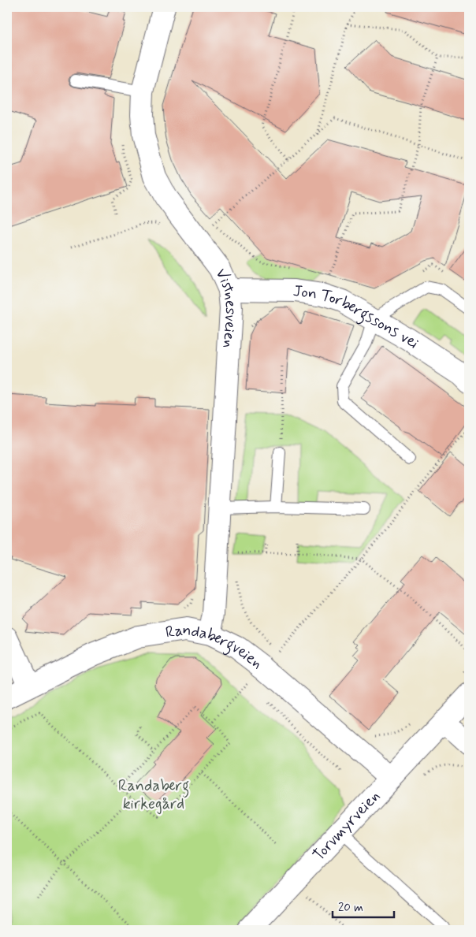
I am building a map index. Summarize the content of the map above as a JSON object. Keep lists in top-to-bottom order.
{
  "streets": {
    "main road": [
      "Vistnesveien",
      "Jon Torbergssons vei",
      "Randabergveien",
      "Torvmyrveien"
    ]
  },
  "crossings": [
    ["Vistnesveien", "Jon Torbergssons vei"],
    ["Vistnesveien", "Randabergveien"],
    ["Randabergveien", "Torvmyrveien"]
  ],
  "parks": ["Randaberg kirkegård"],
  "scale_bar": "20 m"
}
